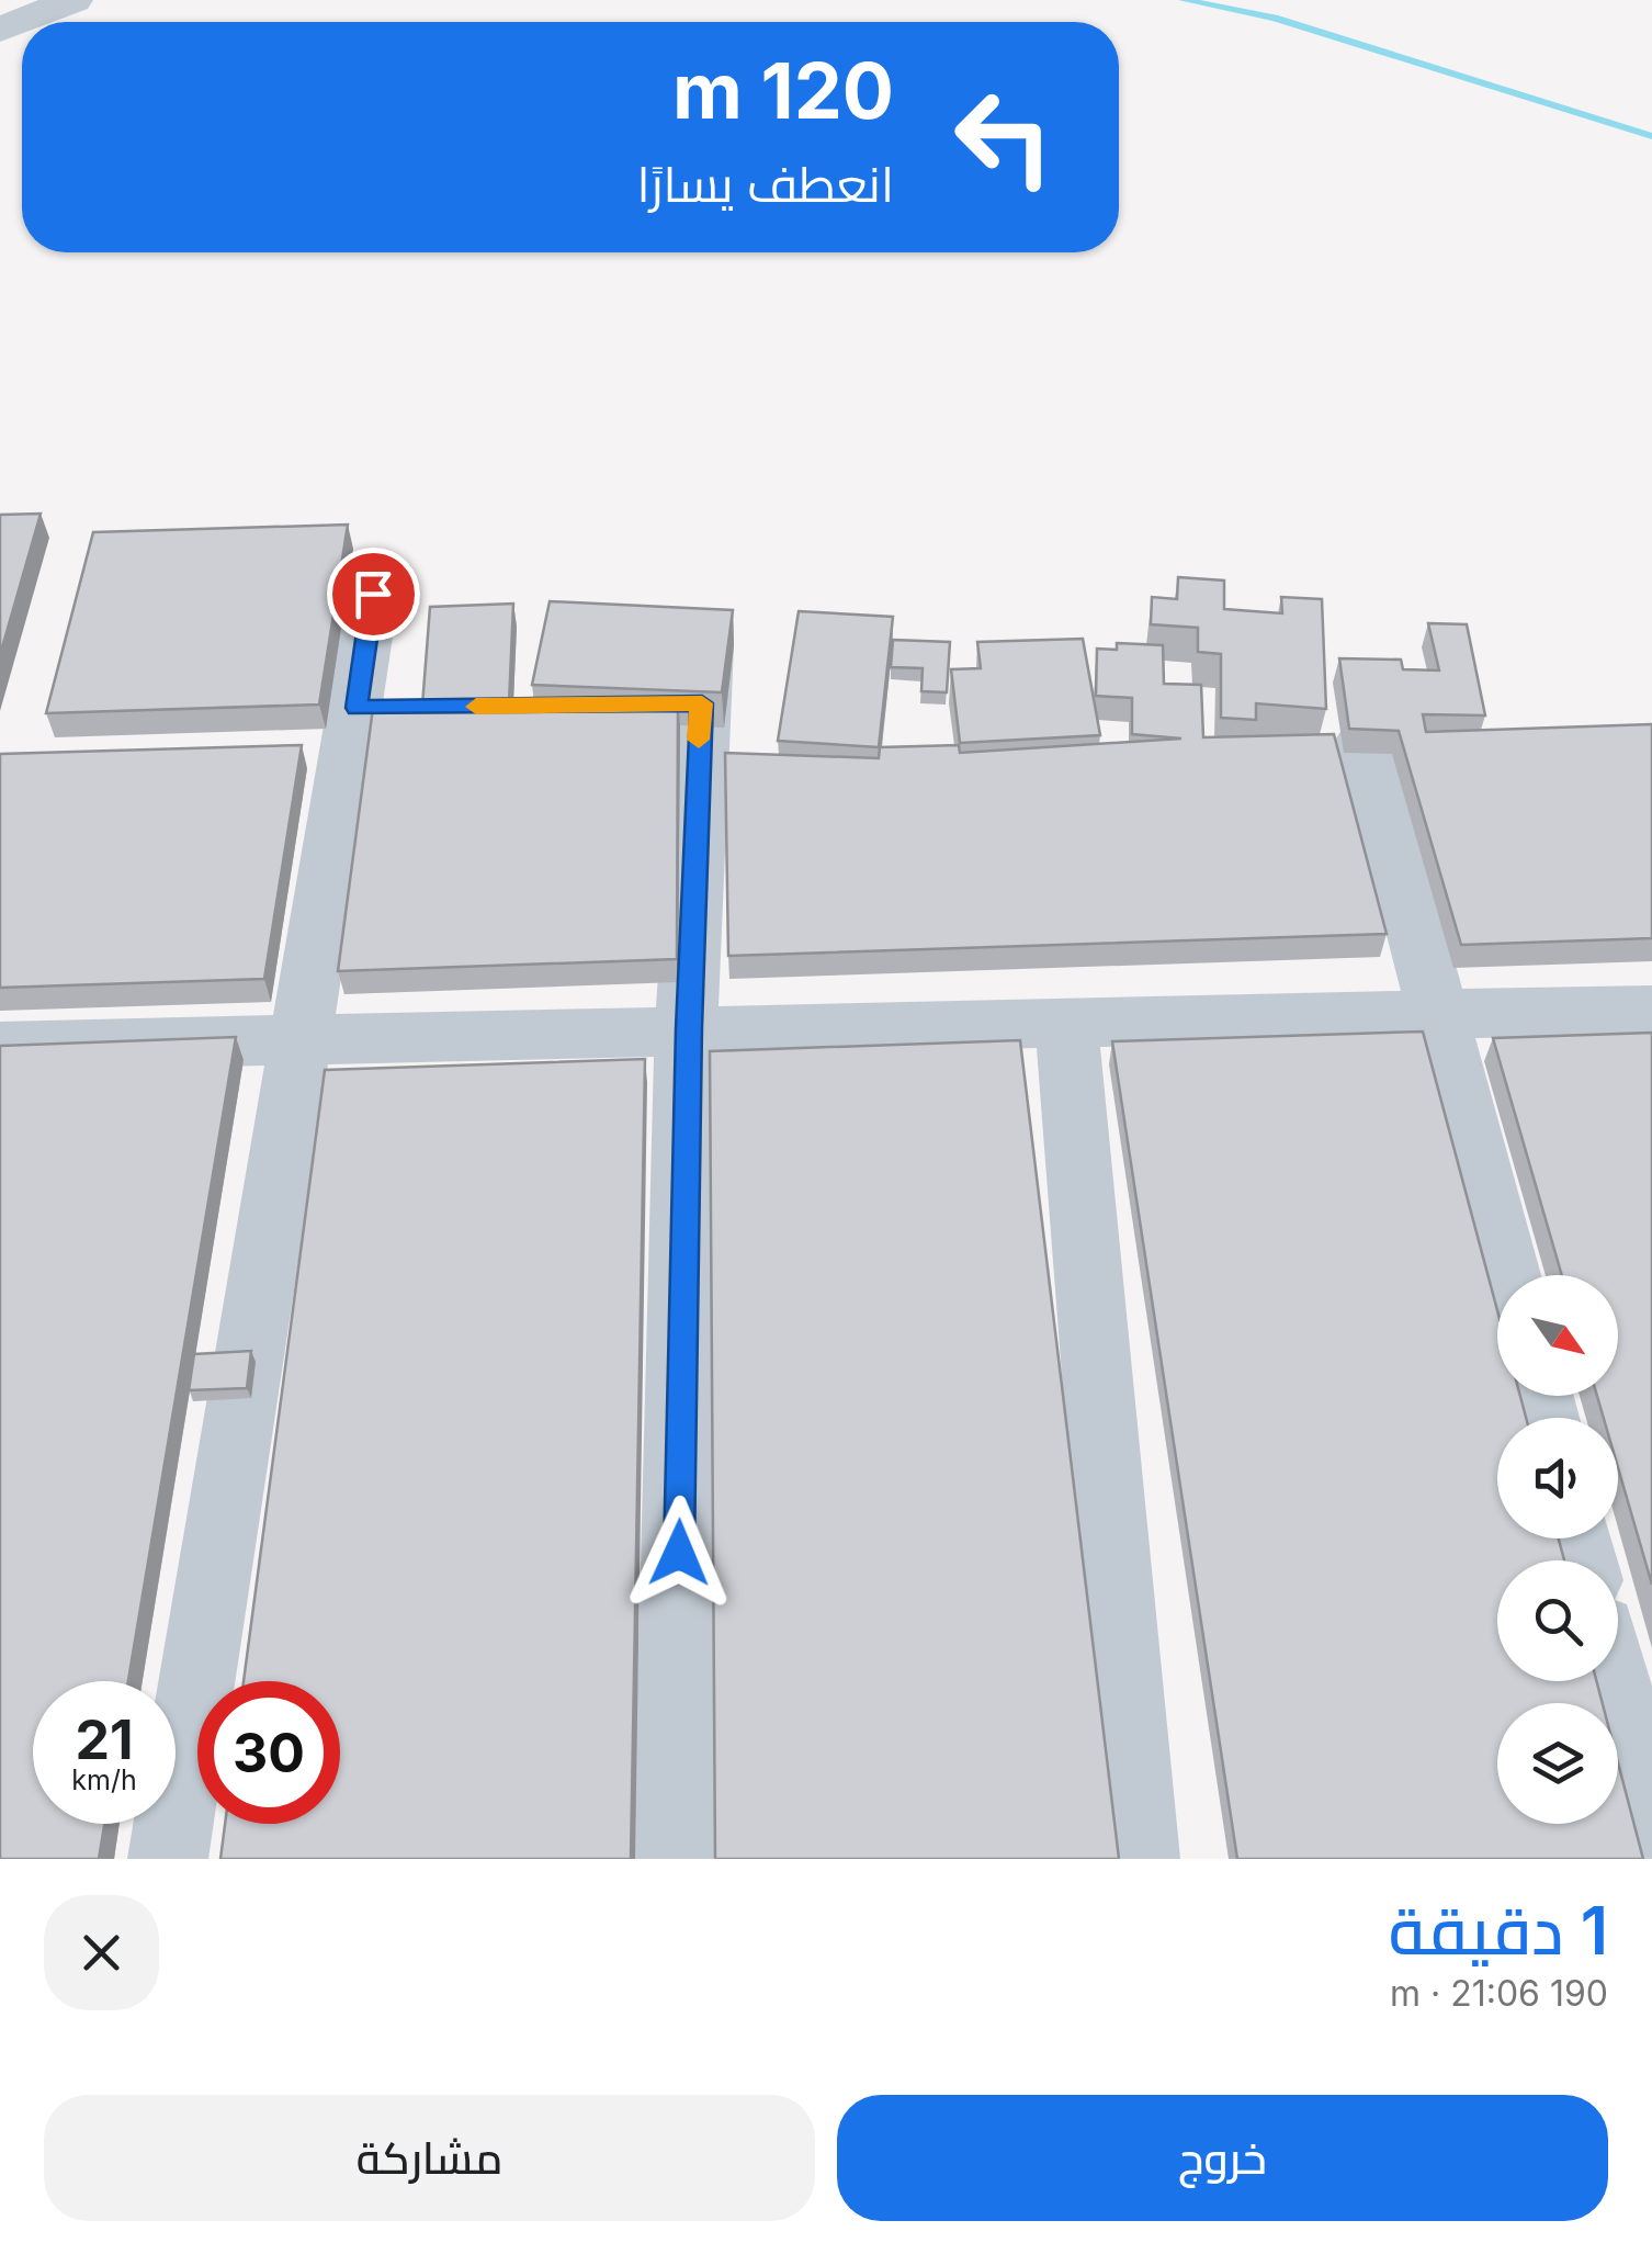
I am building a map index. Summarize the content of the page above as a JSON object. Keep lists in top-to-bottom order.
{
  "north": "bottom right",
  "page": {
    "turn": ["120 m", "انعطف يسارًا"],
    "speed": "21 km/h",
    "limit": "30",
    "heading": ["1 دقيقة", "190 m · 21:06"],
    "buttons": ["خروج", "مشاركة"]
  }
}
